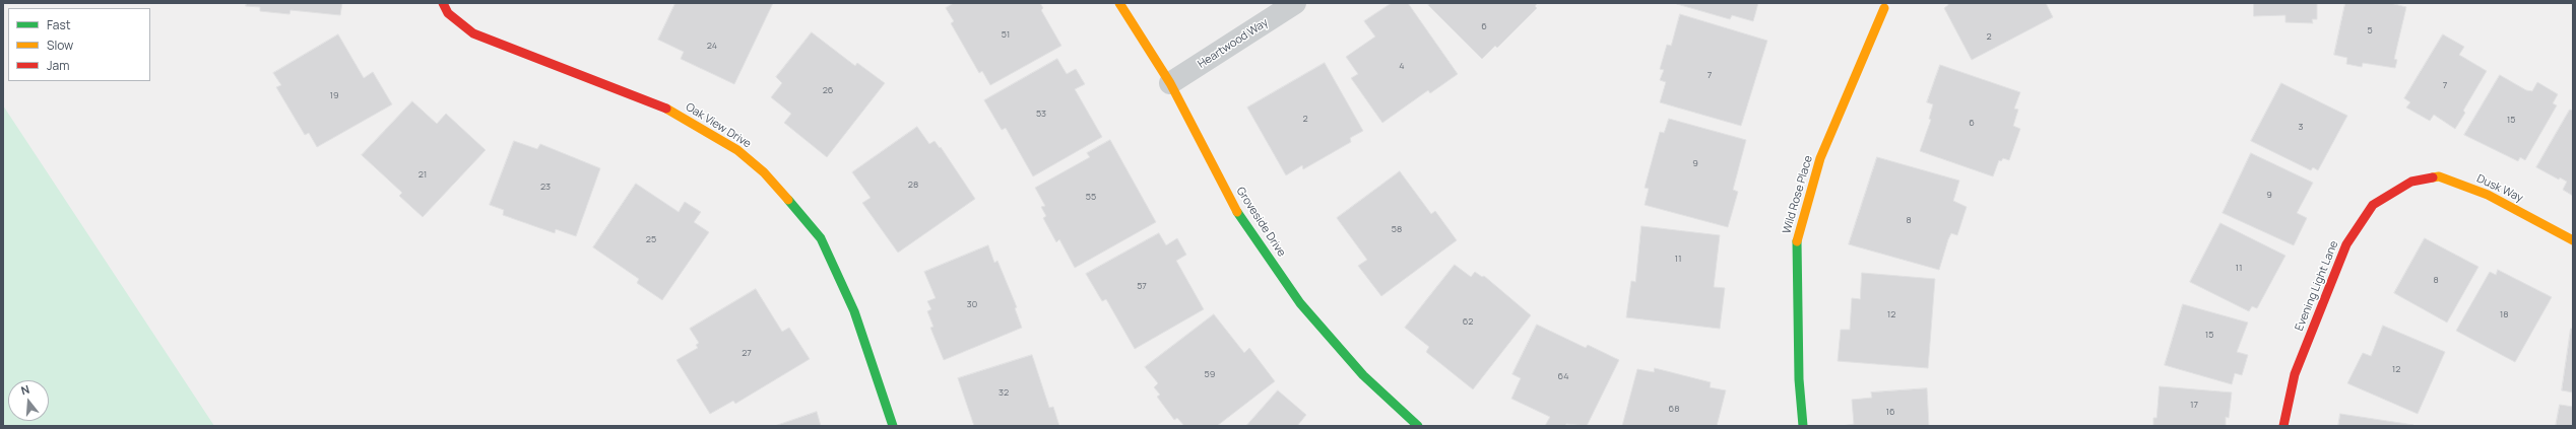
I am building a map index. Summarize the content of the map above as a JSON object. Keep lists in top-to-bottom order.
{
  "streets": {
    "street": [
      "Heartwood Way",
      "Oak View Drive",
      "Dusk Way",
      "Wild Rose Place",
      "Groveside Drive",
      "Evening Light Lane"
    ]
  },
  "crossings": [
    ["Heartwood Way", "Groveside Drive"],
    ["Dusk Way", "Evening Light Lane"]
  ],
  "house_numbers": [
    "6",
    "5",
    "51",
    "2",
    "24",
    "4",
    "7",
    "7",
    "26",
    "19",
    "53",
    "2",
    "15",
    "6",
    "3",
    "9",
    "21",
    "28",
    "23",
    "9",
    "55",
    "8",
    "58",
    "25",
    "11",
    "11",
    "8",
    "57",
    "30",
    "12",
    "18",
    "62",
    "15",
    "27",
    "12",
    "59",
    "64",
    "32",
    "17",
    "68",
    "16"
  ],
  "legend": ["Fast", "Slow", "Jam"],
  "north": "top"
}
